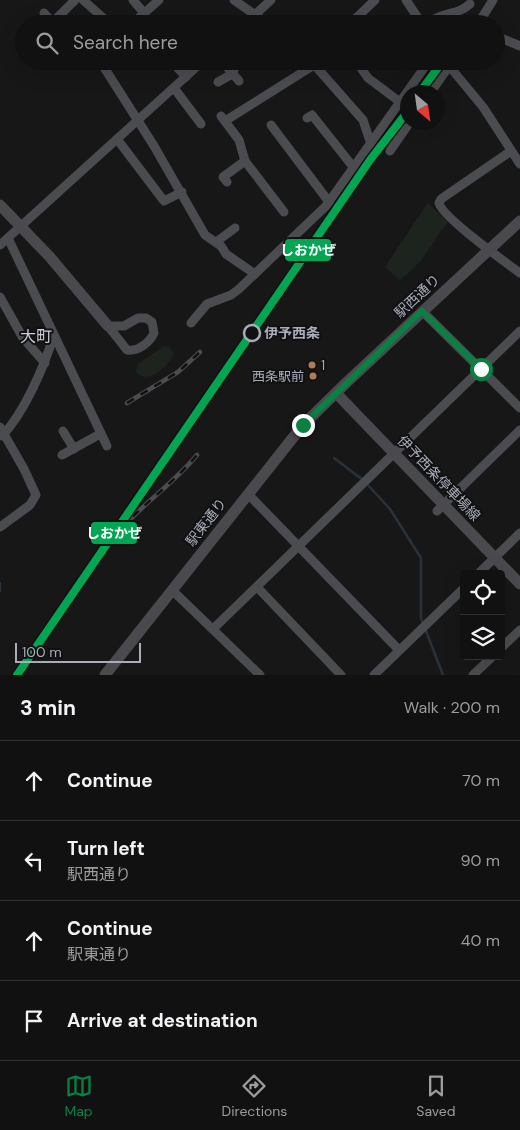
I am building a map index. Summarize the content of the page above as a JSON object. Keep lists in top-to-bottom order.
{
  "streets": {
    "street": ["駅西通り", "伊予西条停車場線", "駅東通り"]
  },
  "crossings": [
    ["駅西通り", "伊予西条停車場線"],
    ["駅西通り", "駅東通り"],
    ["伊予西条停車場線", "駅東通り"]
  ],
  "districts": ["大町"],
  "places": ["伊予西条", "1", "西条駅前"],
  "lines": ["transit line しおかぜ"],
  "scale_bar": "100 m",
  "north": "bottom right",
  "page": {
    "search": "Search here",
    "scale": "100 m",
    "heading": ["3 min", "Walk · 200 m"],
    "list": [
      ["Continue", "70 m"],
      ["Turn left", "駅西通り", "90 m"],
      ["Continue", "駅東通り", "40 m"],
      "Arrive at destination"
    ],
    "nav": ["Map", "Directions", "Saved"]
  }
}
